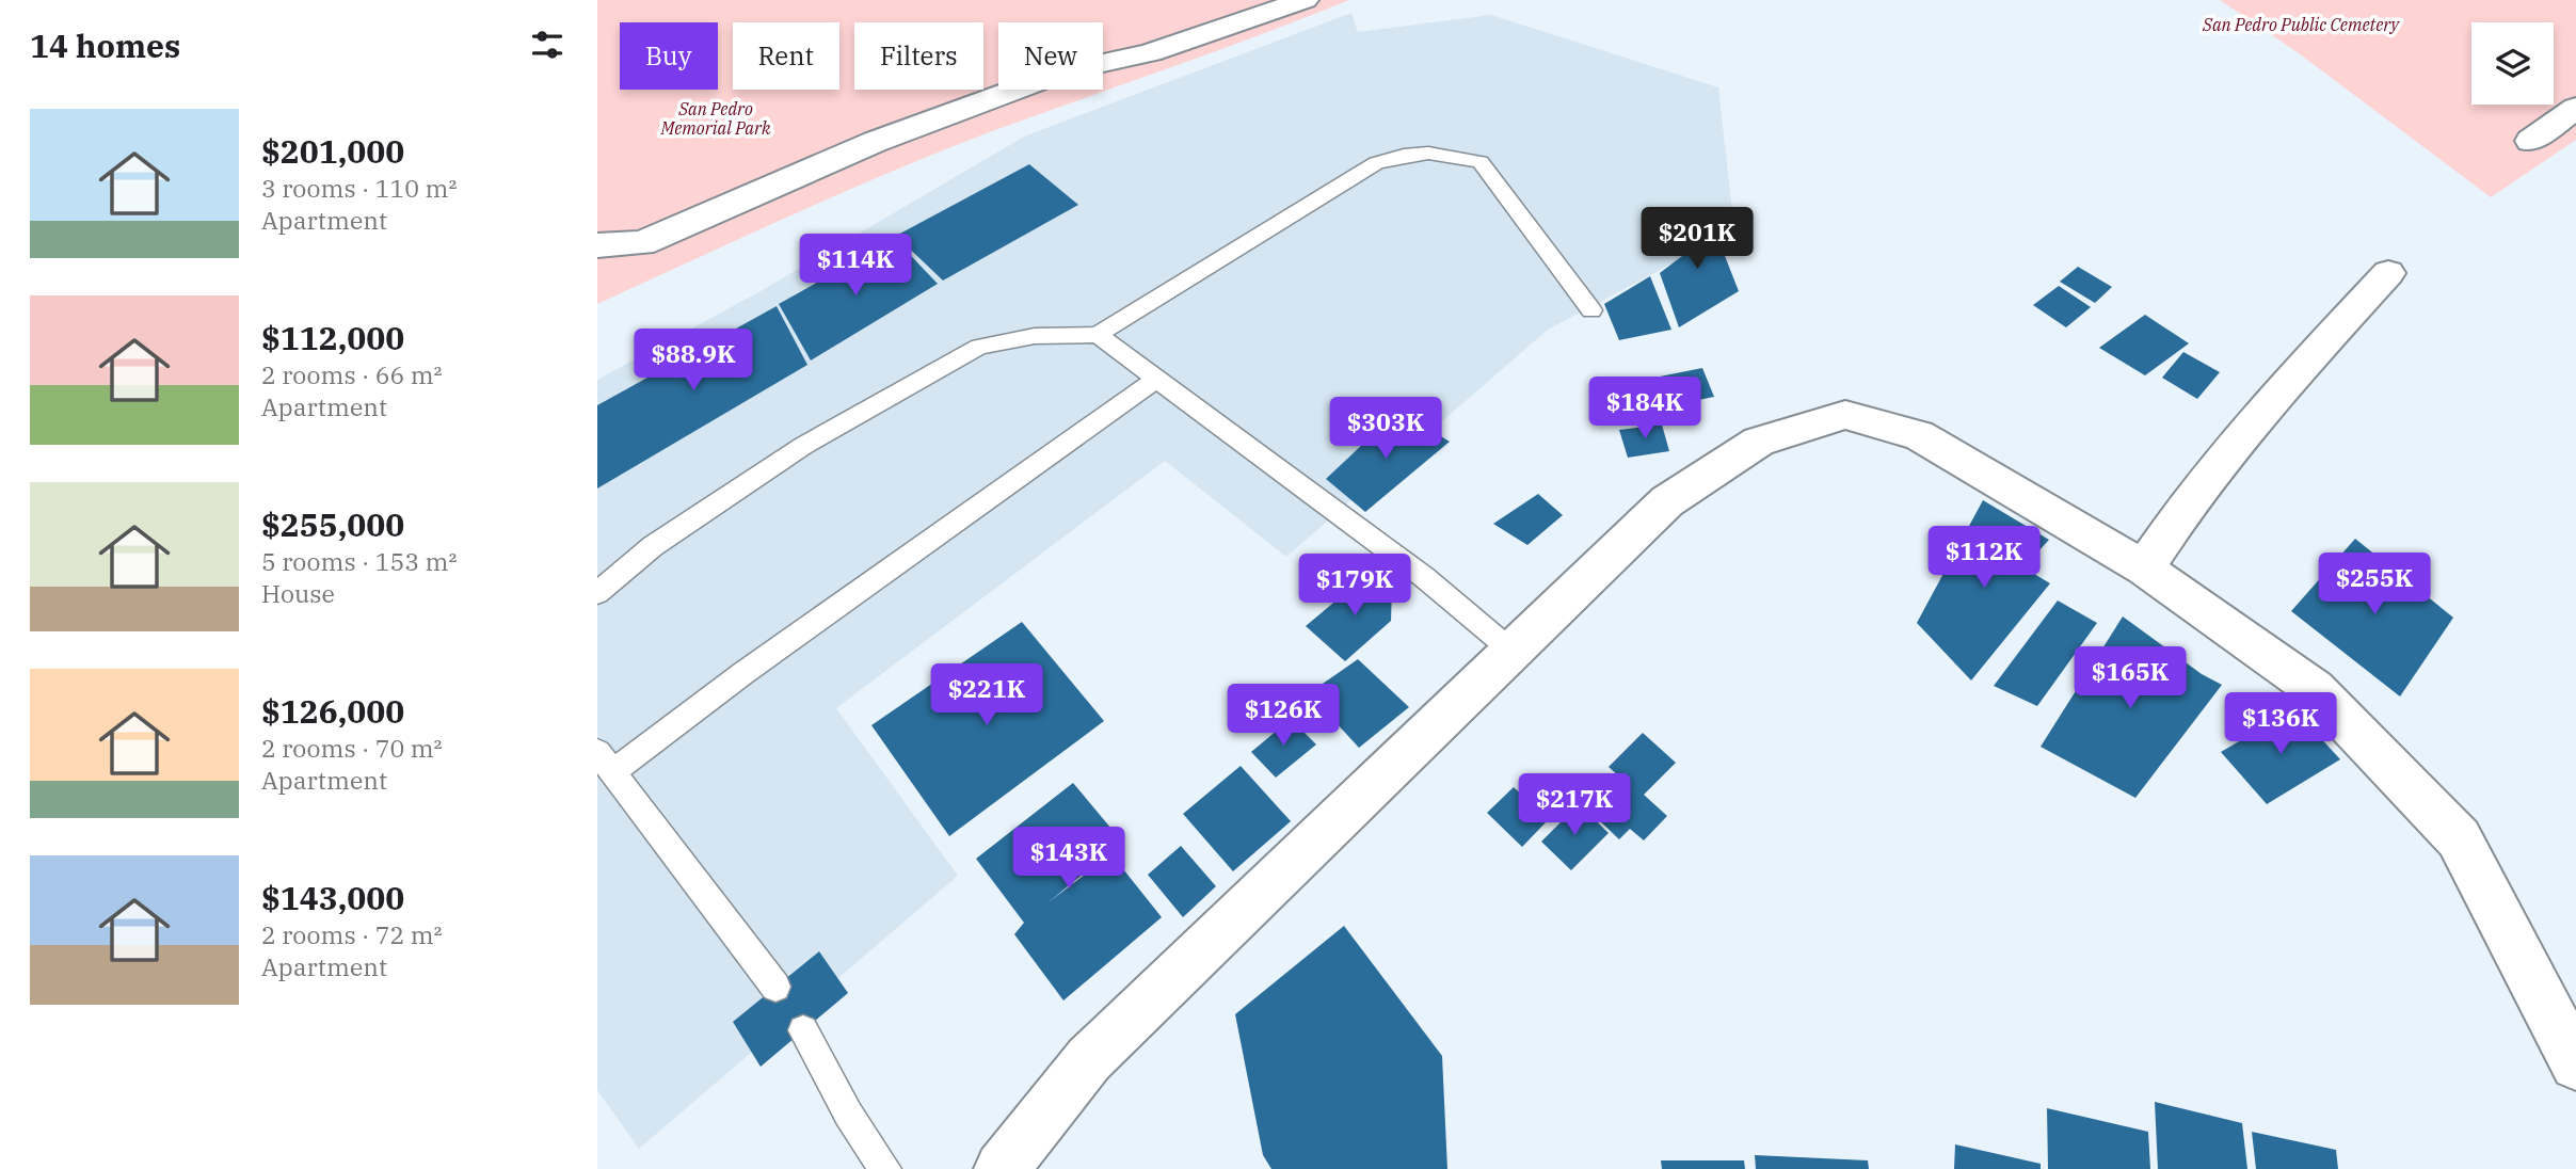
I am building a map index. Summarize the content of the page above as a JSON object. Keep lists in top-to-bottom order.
{
  "parks": ["San Pedro Public Cemetery", "San Pedro Memorial Park"],
  "page": {
    "heading": "14 homes",
    "chip": [
      "Buy",
      "Rent",
      "Filters",
      "New"
    ],
    "list": [
      {
        "name": "$201,000",
        "note": "3 rooms · 110 m² · Apartment"
      },
      {
        "name": "$112,000",
        "note": "2 rooms · 66 m² · Apartment"
      },
      {
        "name": "$255,000",
        "note": "5 rooms · 153 m² · House"
      },
      {
        "name": "$126,000",
        "note": "2 rooms · 70 m² · Apartment"
      },
      {
        "name": "$143,000",
        "note": "2 rooms · 72 m² · Apartment"
      }
    ],
    "price": [
      "$201K",
      "$114K",
      "$88.9K",
      "$184K",
      "$303K",
      "$112K",
      "$255K",
      "$179K",
      "$165K",
      "$221K",
      "$126K",
      "$136K",
      "$217K",
      "$143K"
    ]
  }
}
